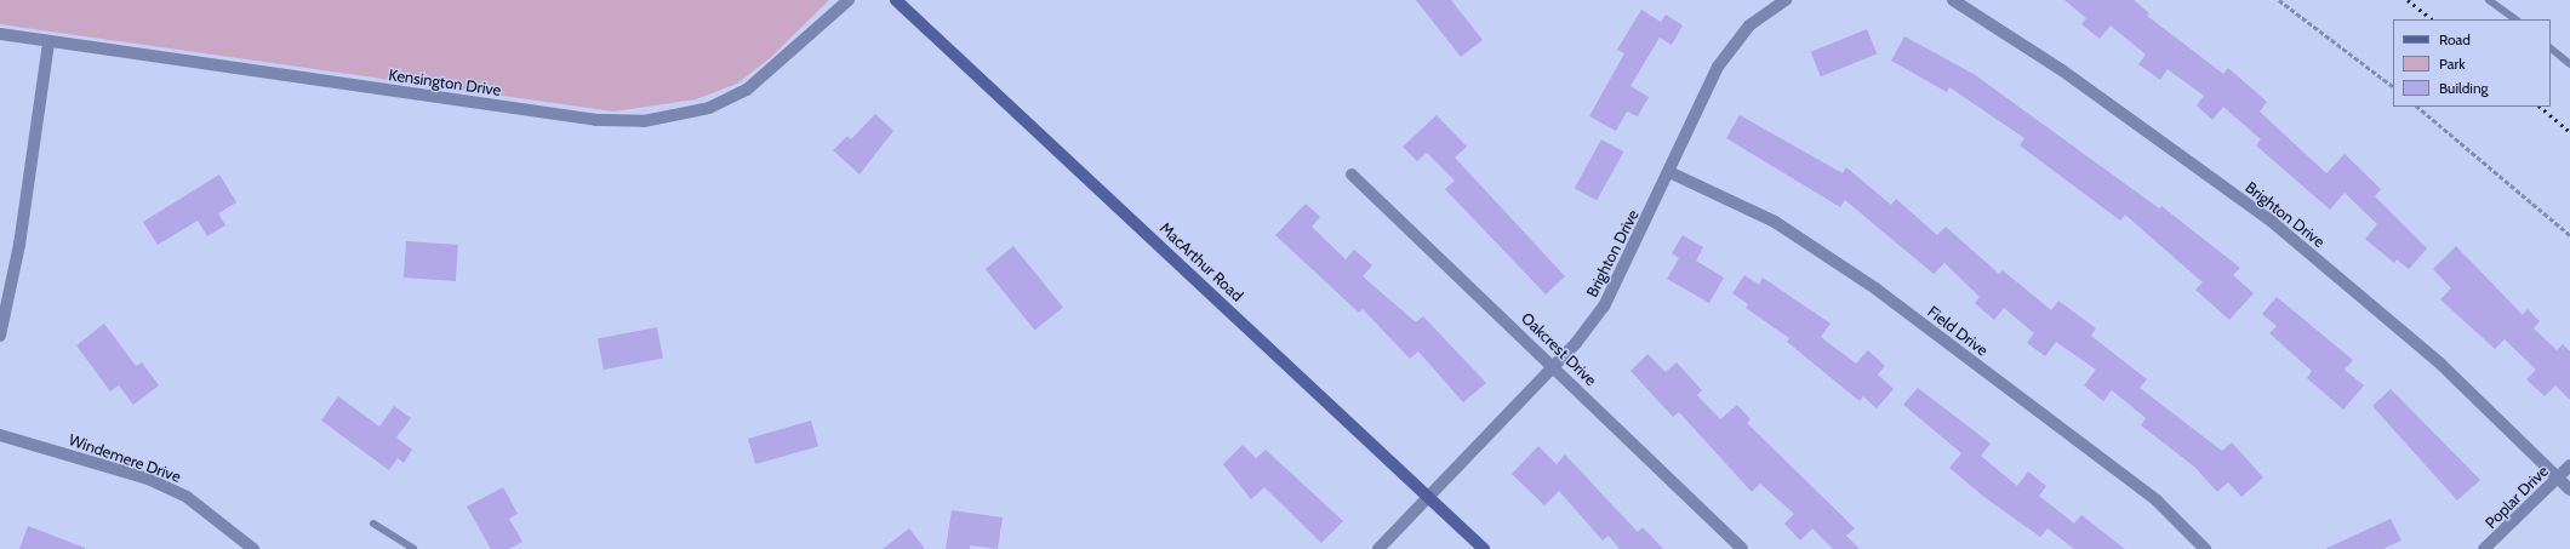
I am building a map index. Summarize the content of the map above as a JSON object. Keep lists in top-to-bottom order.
{
  "streets": {
    "street": [
      "Kensington Drive",
      "Brighton Drive",
      "MacArthur Road",
      "Field Drive",
      "Oakcrest Drive",
      "Windemere Drive",
      "Poplar Drive"
    ]
  },
  "crossings": [
    ["Brighton Drive", "MacArthur Road"],
    ["Brighton Drive", "Field Drive"],
    ["Brighton Drive", "Oakcrest Drive"],
    ["Brighton Drive", "Poplar Drive"]
  ],
  "legend": ["Road", "Park", "Building"]
}
